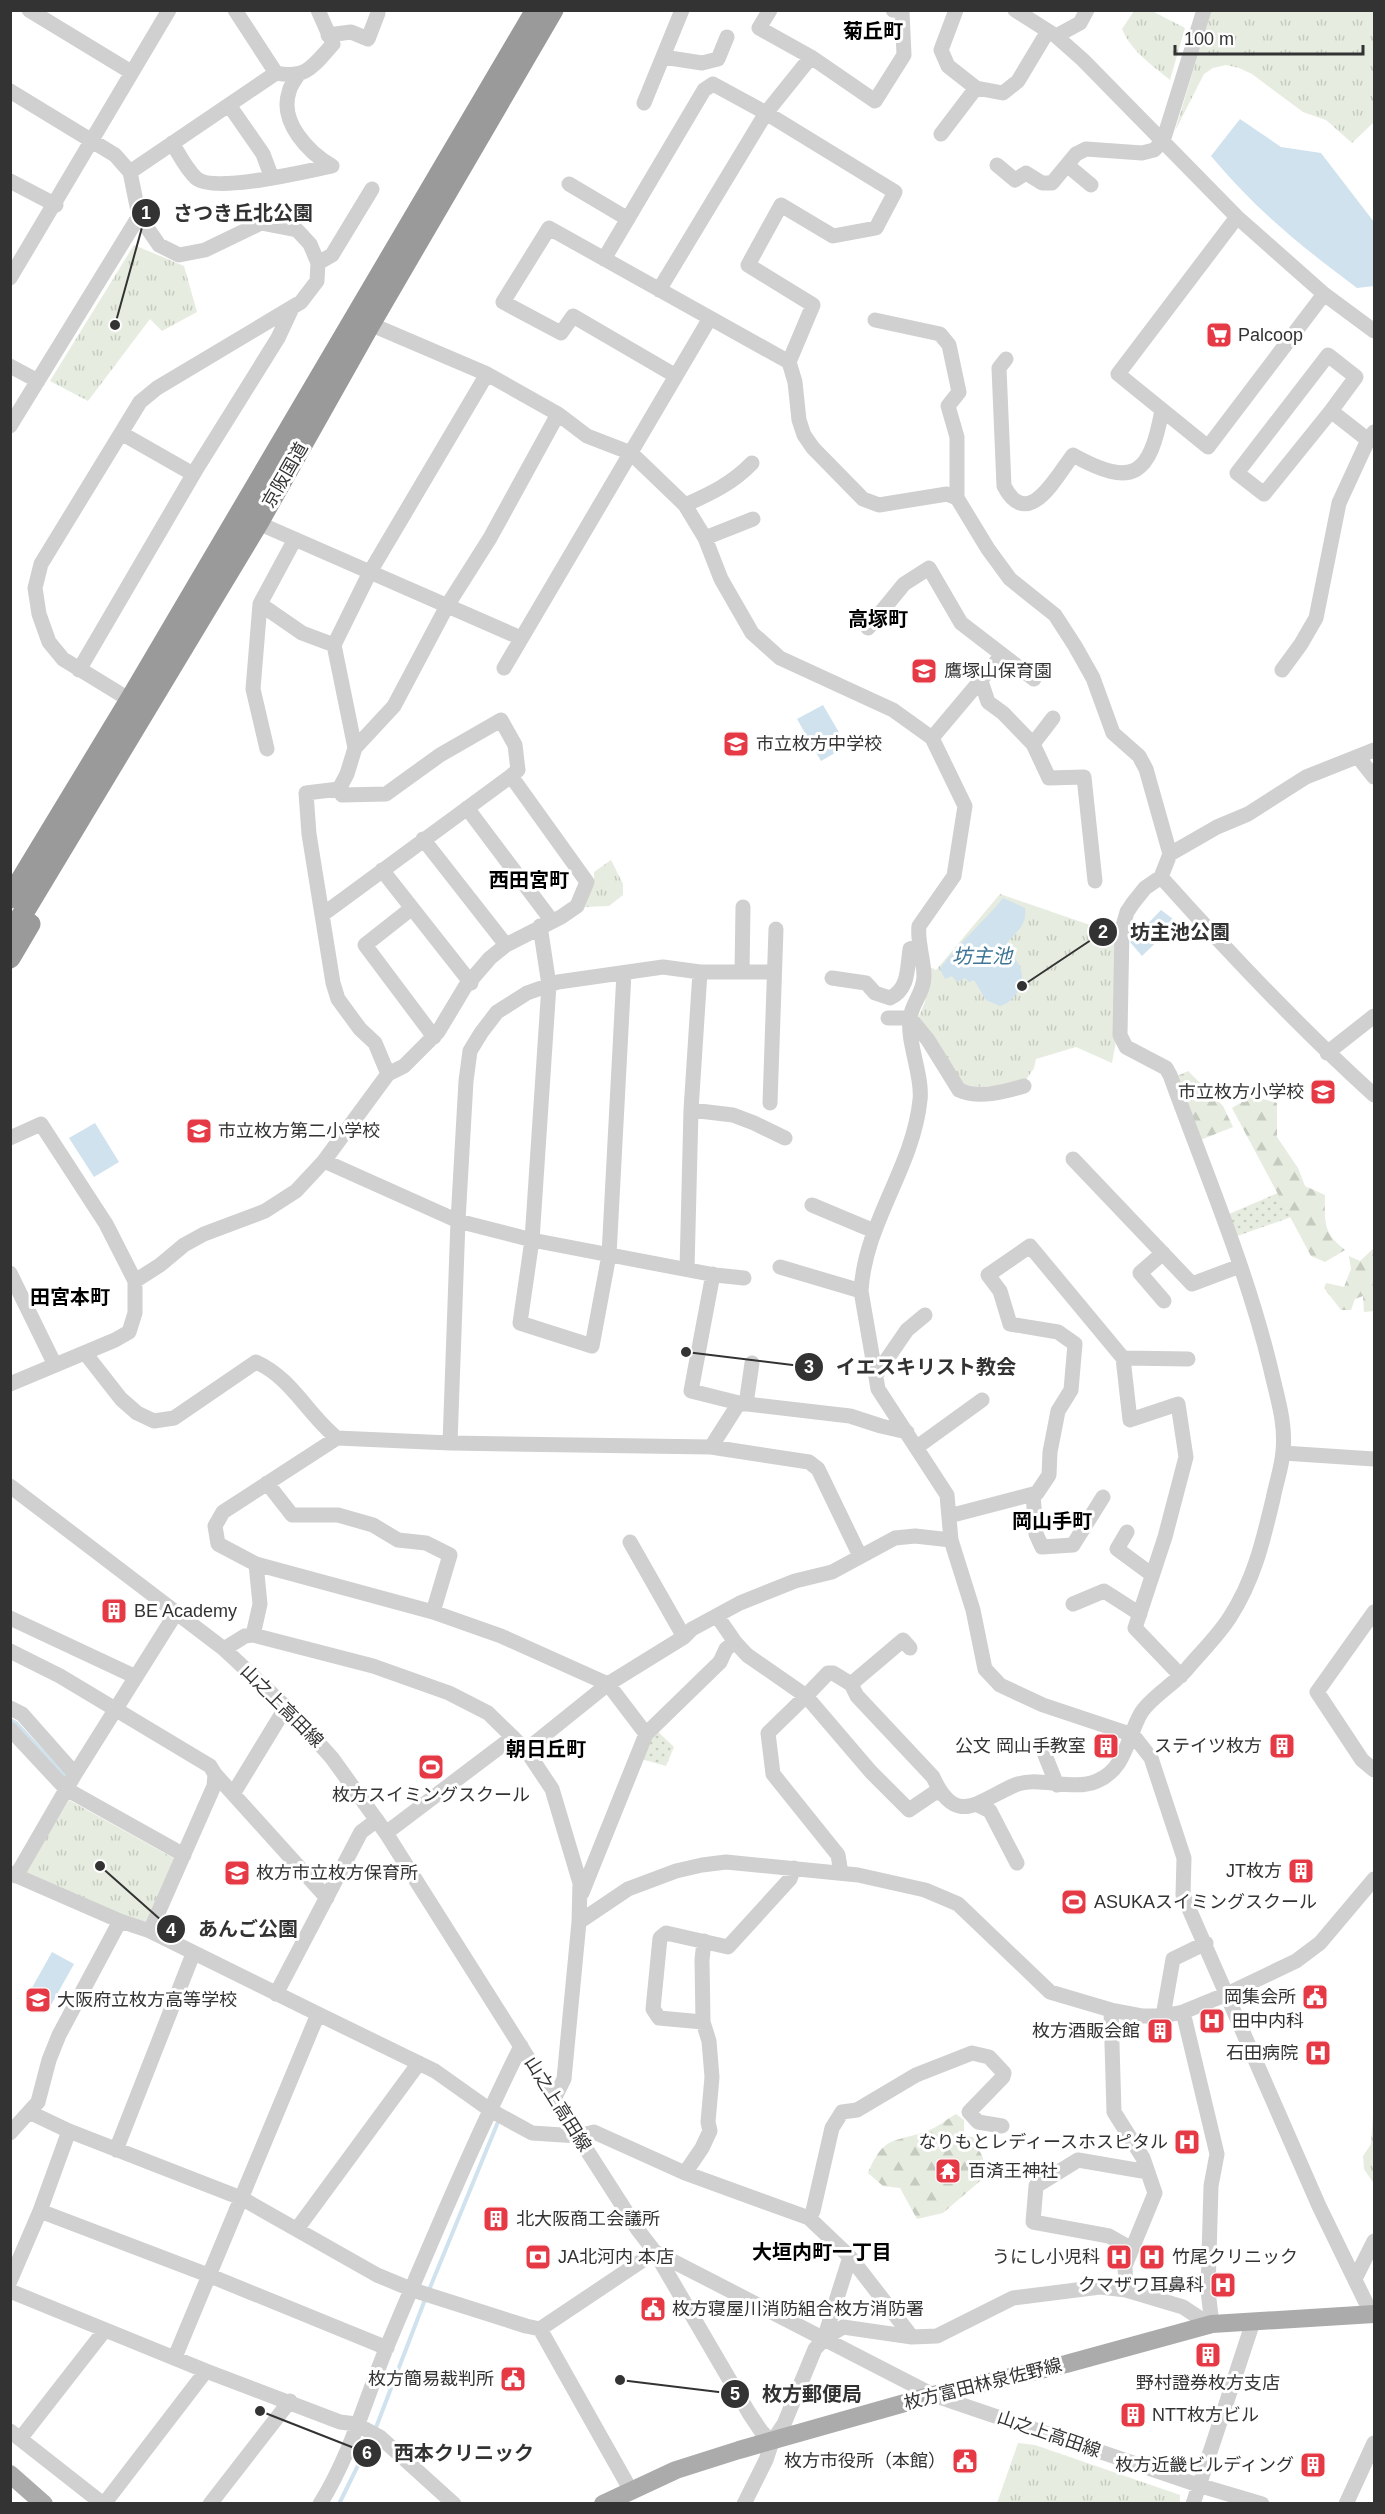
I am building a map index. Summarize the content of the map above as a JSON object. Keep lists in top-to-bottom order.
{
  "streets": {
    "highway": ["京阪国道"],
    "main road": ["枚方富田林泉佐野線"],
    "street": ["山之上高田線"]
  },
  "crossings": [
    ["山之上高田線", "枚方富田林泉佐野線"]
  ],
  "districts": [
    "菊丘町",
    "高塚町",
    "西田宮町",
    "田宮本町",
    "岡山手町",
    "朝日丘町",
    "大垣内町一丁目"
  ],
  "water": ["坊主池"],
  "places": {
    "other": [
      "さつき丘北公園",
      "坊主池公園",
      "イエスキリスト教会",
      "あんご公園",
      "枚方郵便局",
      "西本クリニック"
    ],
    "supermarket": ["Palcoop"],
    "school or university": [
      "鷹塚山保育園",
      "市立枚方中学校",
      "市立枚方小学校",
      "市立枚方第二小学校",
      "枚方市立枚方保育所",
      "大阪府立枚方高等学校"
    ],
    "building": [
      "BE Academy",
      "公文 岡山手教室",
      "ステイツ枚方",
      "JT枚方",
      "枚方酒販会館",
      "北大阪商工会議所",
      "野村證券枚方支店",
      "NTT枚方ビル",
      "枚方近畿ビルディング"
    ],
    "sports": ["枚方スイミングスクール", "ASUKAスイミングスクール"],
    "public building": [
      "岡集会所",
      "枚方寝屋川消防組合枚方消防署",
      "枚方簡易裁判所",
      "枚方市役所（本館）"
    ],
    "hospital": [
      "田中内科",
      "石田病院",
      "なりもとレディースホスピタル",
      "うにし小児科",
      "竹尾クリニック",
      "クマザワ耳鼻科"
    ],
    "temple": ["百済王神社"],
    "bank": ["JA北河内 本店"]
  },
  "scale_bar": "100 m"
}
